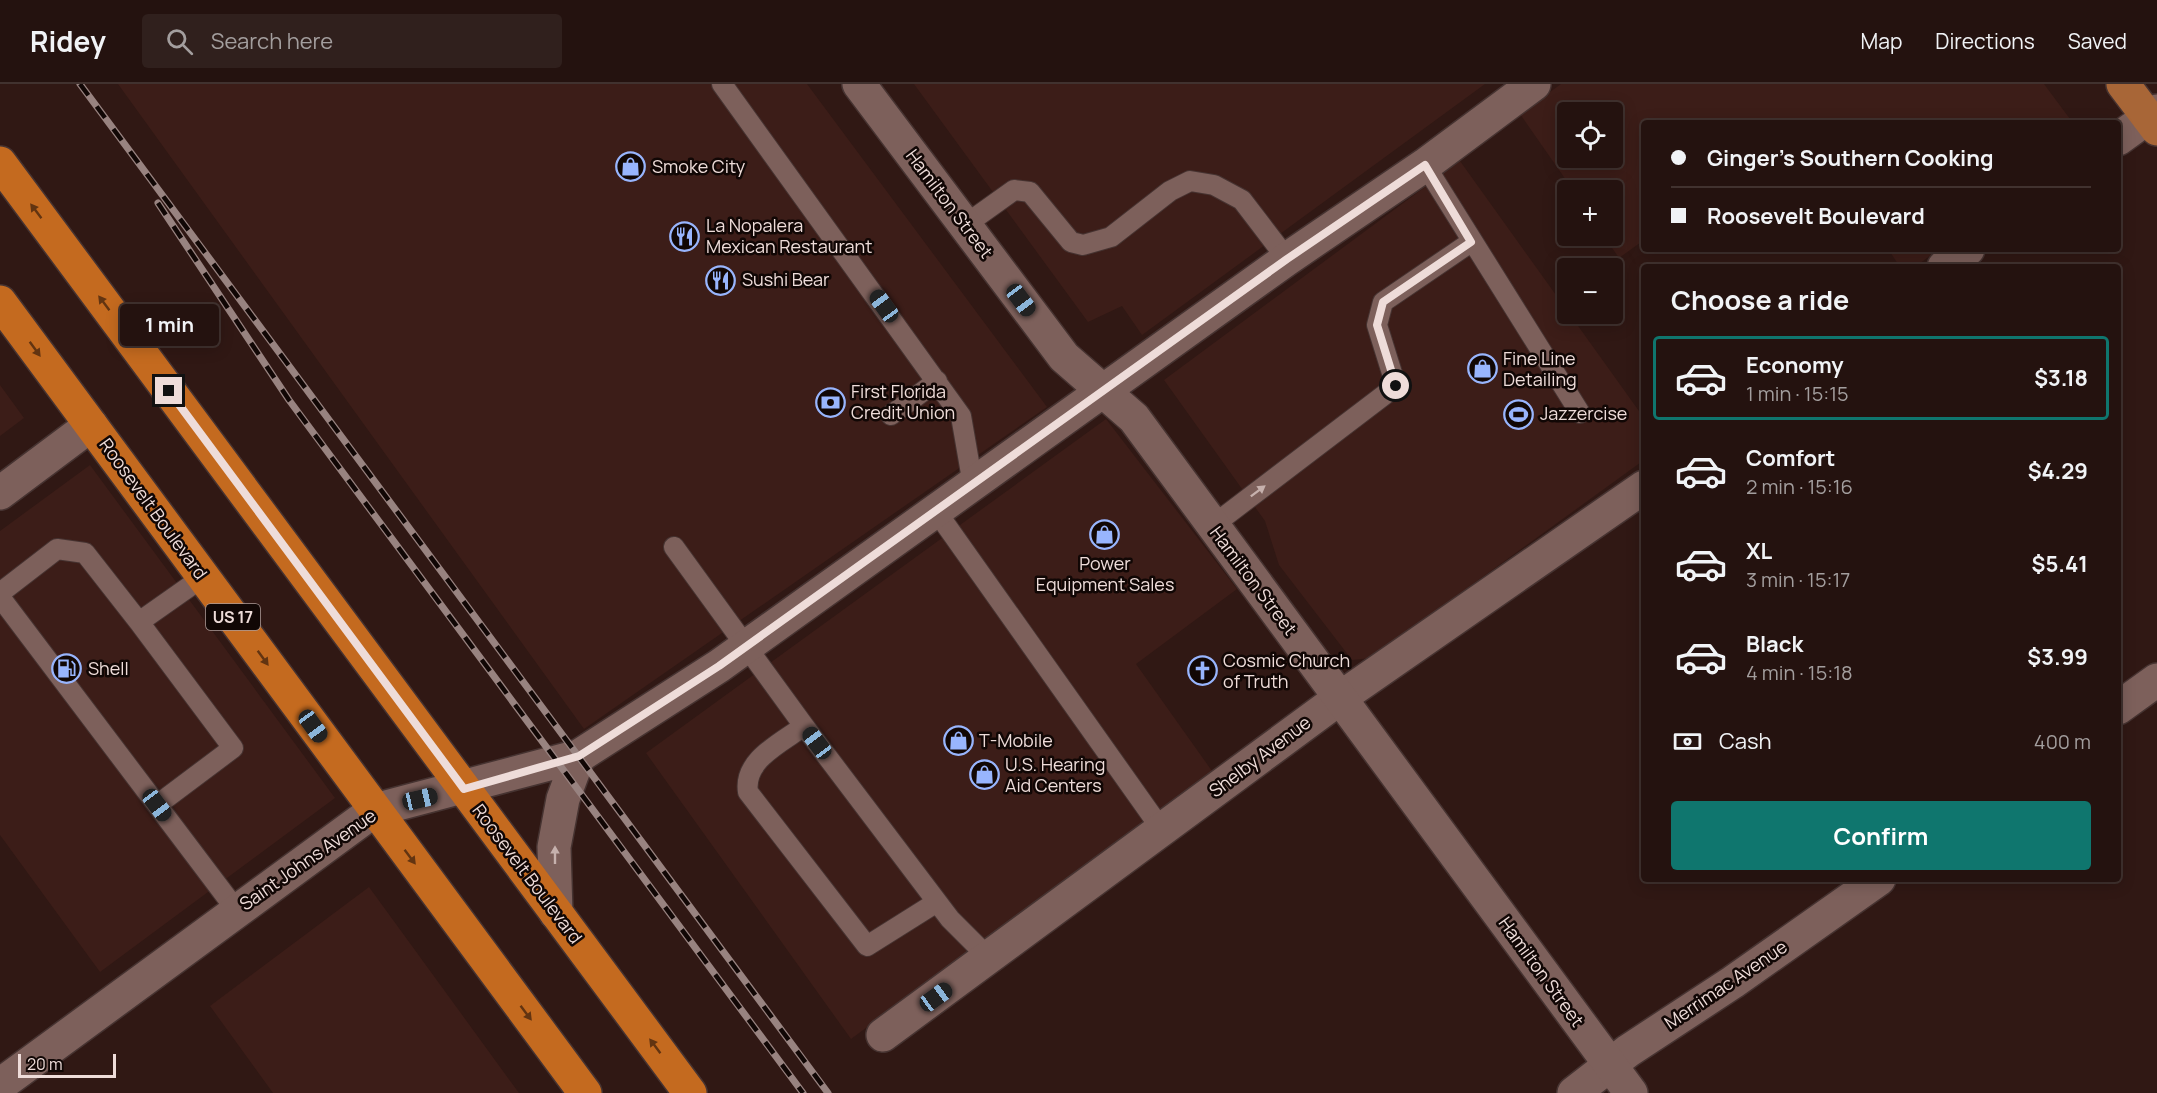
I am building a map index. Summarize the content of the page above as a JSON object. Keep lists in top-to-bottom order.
{
  "streets": {
    "highway": ["Roosevelt Boulevard", "US 17"],
    "street": [
      "Hamilton Street",
      "Shelby Avenue",
      "Saint Johns Avenue",
      "Merrimac Avenue"
    ]
  },
  "crossings": [
    ["Hamilton Street", "Shelby Avenue"],
    ["Hamilton Street", "Saint Johns Avenue"],
    ["Hamilton Street", "Merrimac Avenue"],
    ["Roosevelt Boulevard", "Saint Johns Avenue"]
  ],
  "places": {
    "shop": [
      "Smoke City",
      "Fine Line Detailing",
      "Power Equipment Sales",
      "T-Mobile",
      "U.S. Hearing Aid Centers"
    ],
    "restaurant": ["La Nopalera Mexican Restaurant", "Sushi Bear"],
    "bank": ["First Florida Credit Union"],
    "sports": ["Jazzercise"],
    "fuel station": ["Shell"],
    "church": ["Cosmic Church of Truth"]
  },
  "scale_bar": "20 m",
  "page": {
    "header": "Ridey",
    "search": "Search here",
    "nav": ["Map", "Directions", "Saved"],
    "map_buttons": ["+", "−"],
    "banner": ["Ginger's Southern Cooking", "Roosevelt Boulevard"],
    "heading": "Choose a ride",
    "bubble": "1 min",
    "list": [
      {
        "name": "Economy",
        "note": "1 min · 15:15",
        "value": "$3.18"
      },
      {
        "name": "Comfort",
        "note": "2 min · 15:16",
        "value": "$4.29"
      },
      {
        "name": "XL",
        "note": "3 min · 15:17",
        "value": "$5.41"
      },
      {
        "name": "Black",
        "note": "4 min · 15:18",
        "value": "$3.99"
      }
    ],
    "pay": ["Cash", "400 m"],
    "buttons": "Confirm",
    "scale": "20 m"
  }
}
